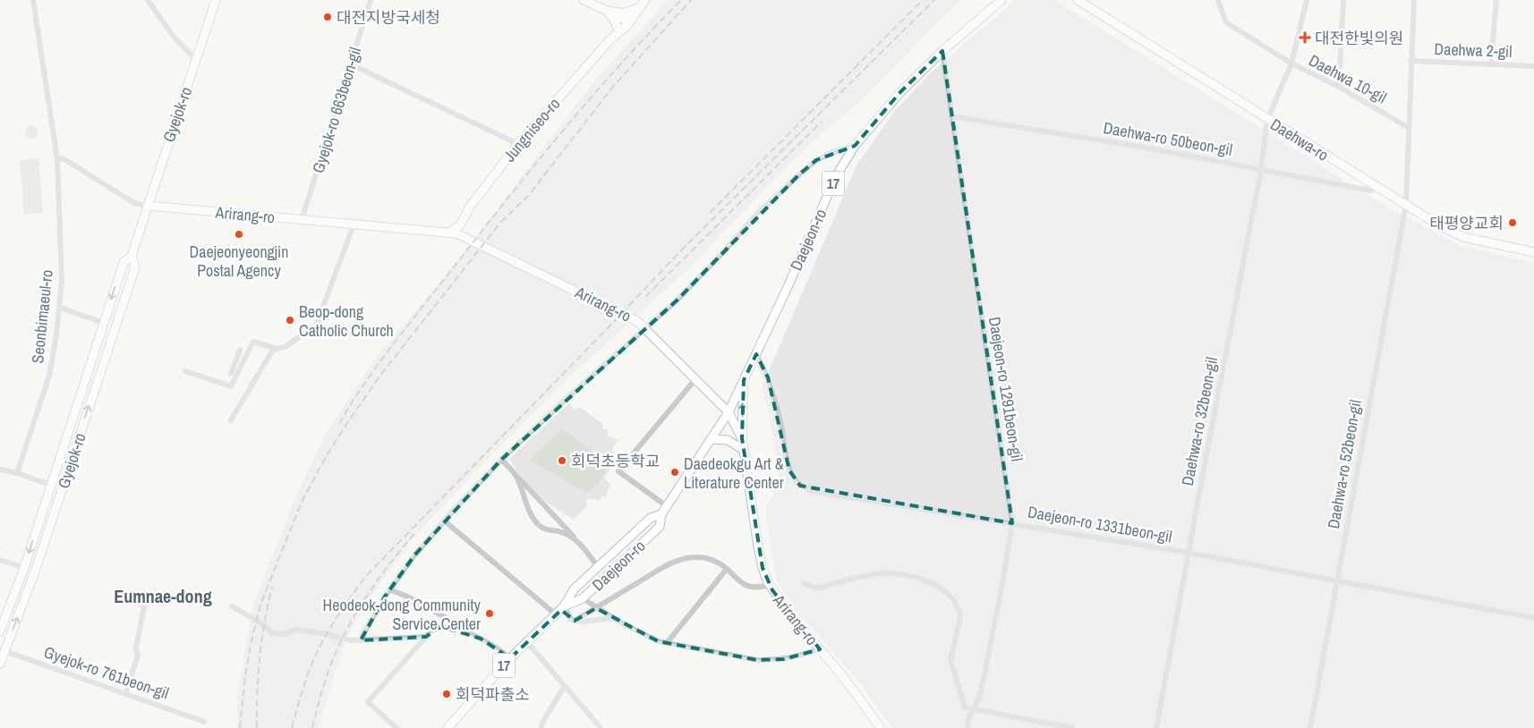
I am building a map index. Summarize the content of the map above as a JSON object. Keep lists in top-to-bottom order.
{
  "streets": {
    "main road": [
      "Gyejok-ro",
      "Jungniseo-ro",
      "Daehwa-ro",
      "17",
      "Arirang-ro",
      "Daejeon-ro"
    ],
    "street": [
      "Daehwa 2-gil",
      "Daehwa 10-gil",
      "Gyejok-ro 663beon-gil",
      "Daehwa-ro 50beon-gil",
      "Seonbimaeul-ro",
      "Daejeon-ro 1291beon-gil",
      "Daehwa-ro 32beon-gil",
      "Daehwa-ro 52beon-gil",
      "Daejeon-ro 1331beon-gil",
      "Gyejok-ro 761beon-gil"
    ]
  },
  "crossings": [
    ["Daehwa 2-gil", "Daehwa-ro 52beon-gil"],
    ["Daehwa 10-gil", "Daehwa-ro 32beon-gil"],
    ["Daehwa 10-gil", "Daehwa-ro 52beon-gil"],
    ["Gyejok-ro 663beon-gil", "Arirang-ro"],
    ["Gyejok-ro", "Arirang-ro"],
    ["Gyejok-ro", "Gyejok-ro 761beon-gil"],
    ["Jungniseo-ro", "Arirang-ro"],
    ["Daehwa-ro 50beon-gil", "Daehwa-ro"],
    ["Daehwa-ro 50beon-gil", "Daejeon-ro 1291beon-gil"],
    ["Daehwa-ro 50beon-gil", "Daehwa-ro 32beon-gil"],
    ["Daehwa-ro", "Daehwa-ro 32beon-gil"],
    ["Daehwa-ro", "Daehwa-ro 52beon-gil"],
    ["Arirang-ro", "Daejeon-ro"],
    ["Daejeon-ro", "Daejeon-ro 1291beon-gil"],
    ["Daejeon-ro", "Daejeon-ro 1331beon-gil"],
    ["Daejeon-ro 1291beon-gil", "Daejeon-ro 1331beon-gil"],
    ["Daehwa-ro 32beon-gil", "Daejeon-ro 1331beon-gil"],
    ["Daehwa-ro 52beon-gil", "Daejeon-ro 1331beon-gil"]
  ],
  "districts": ["Eumnae-dong"],
  "places": {
    "other": [
      "대전지방국세청",
      "태평양교회",
      "Daejeonyeongjin Postal Agency",
      "Beop-dong Catholic Church",
      "회덕초등학교",
      "Daedeokgu Art & Literature Center",
      "Heodeok-dong Community Service Center",
      "회덕파출소"
    ],
    "health": ["대전한빛의원"]
  }
}
